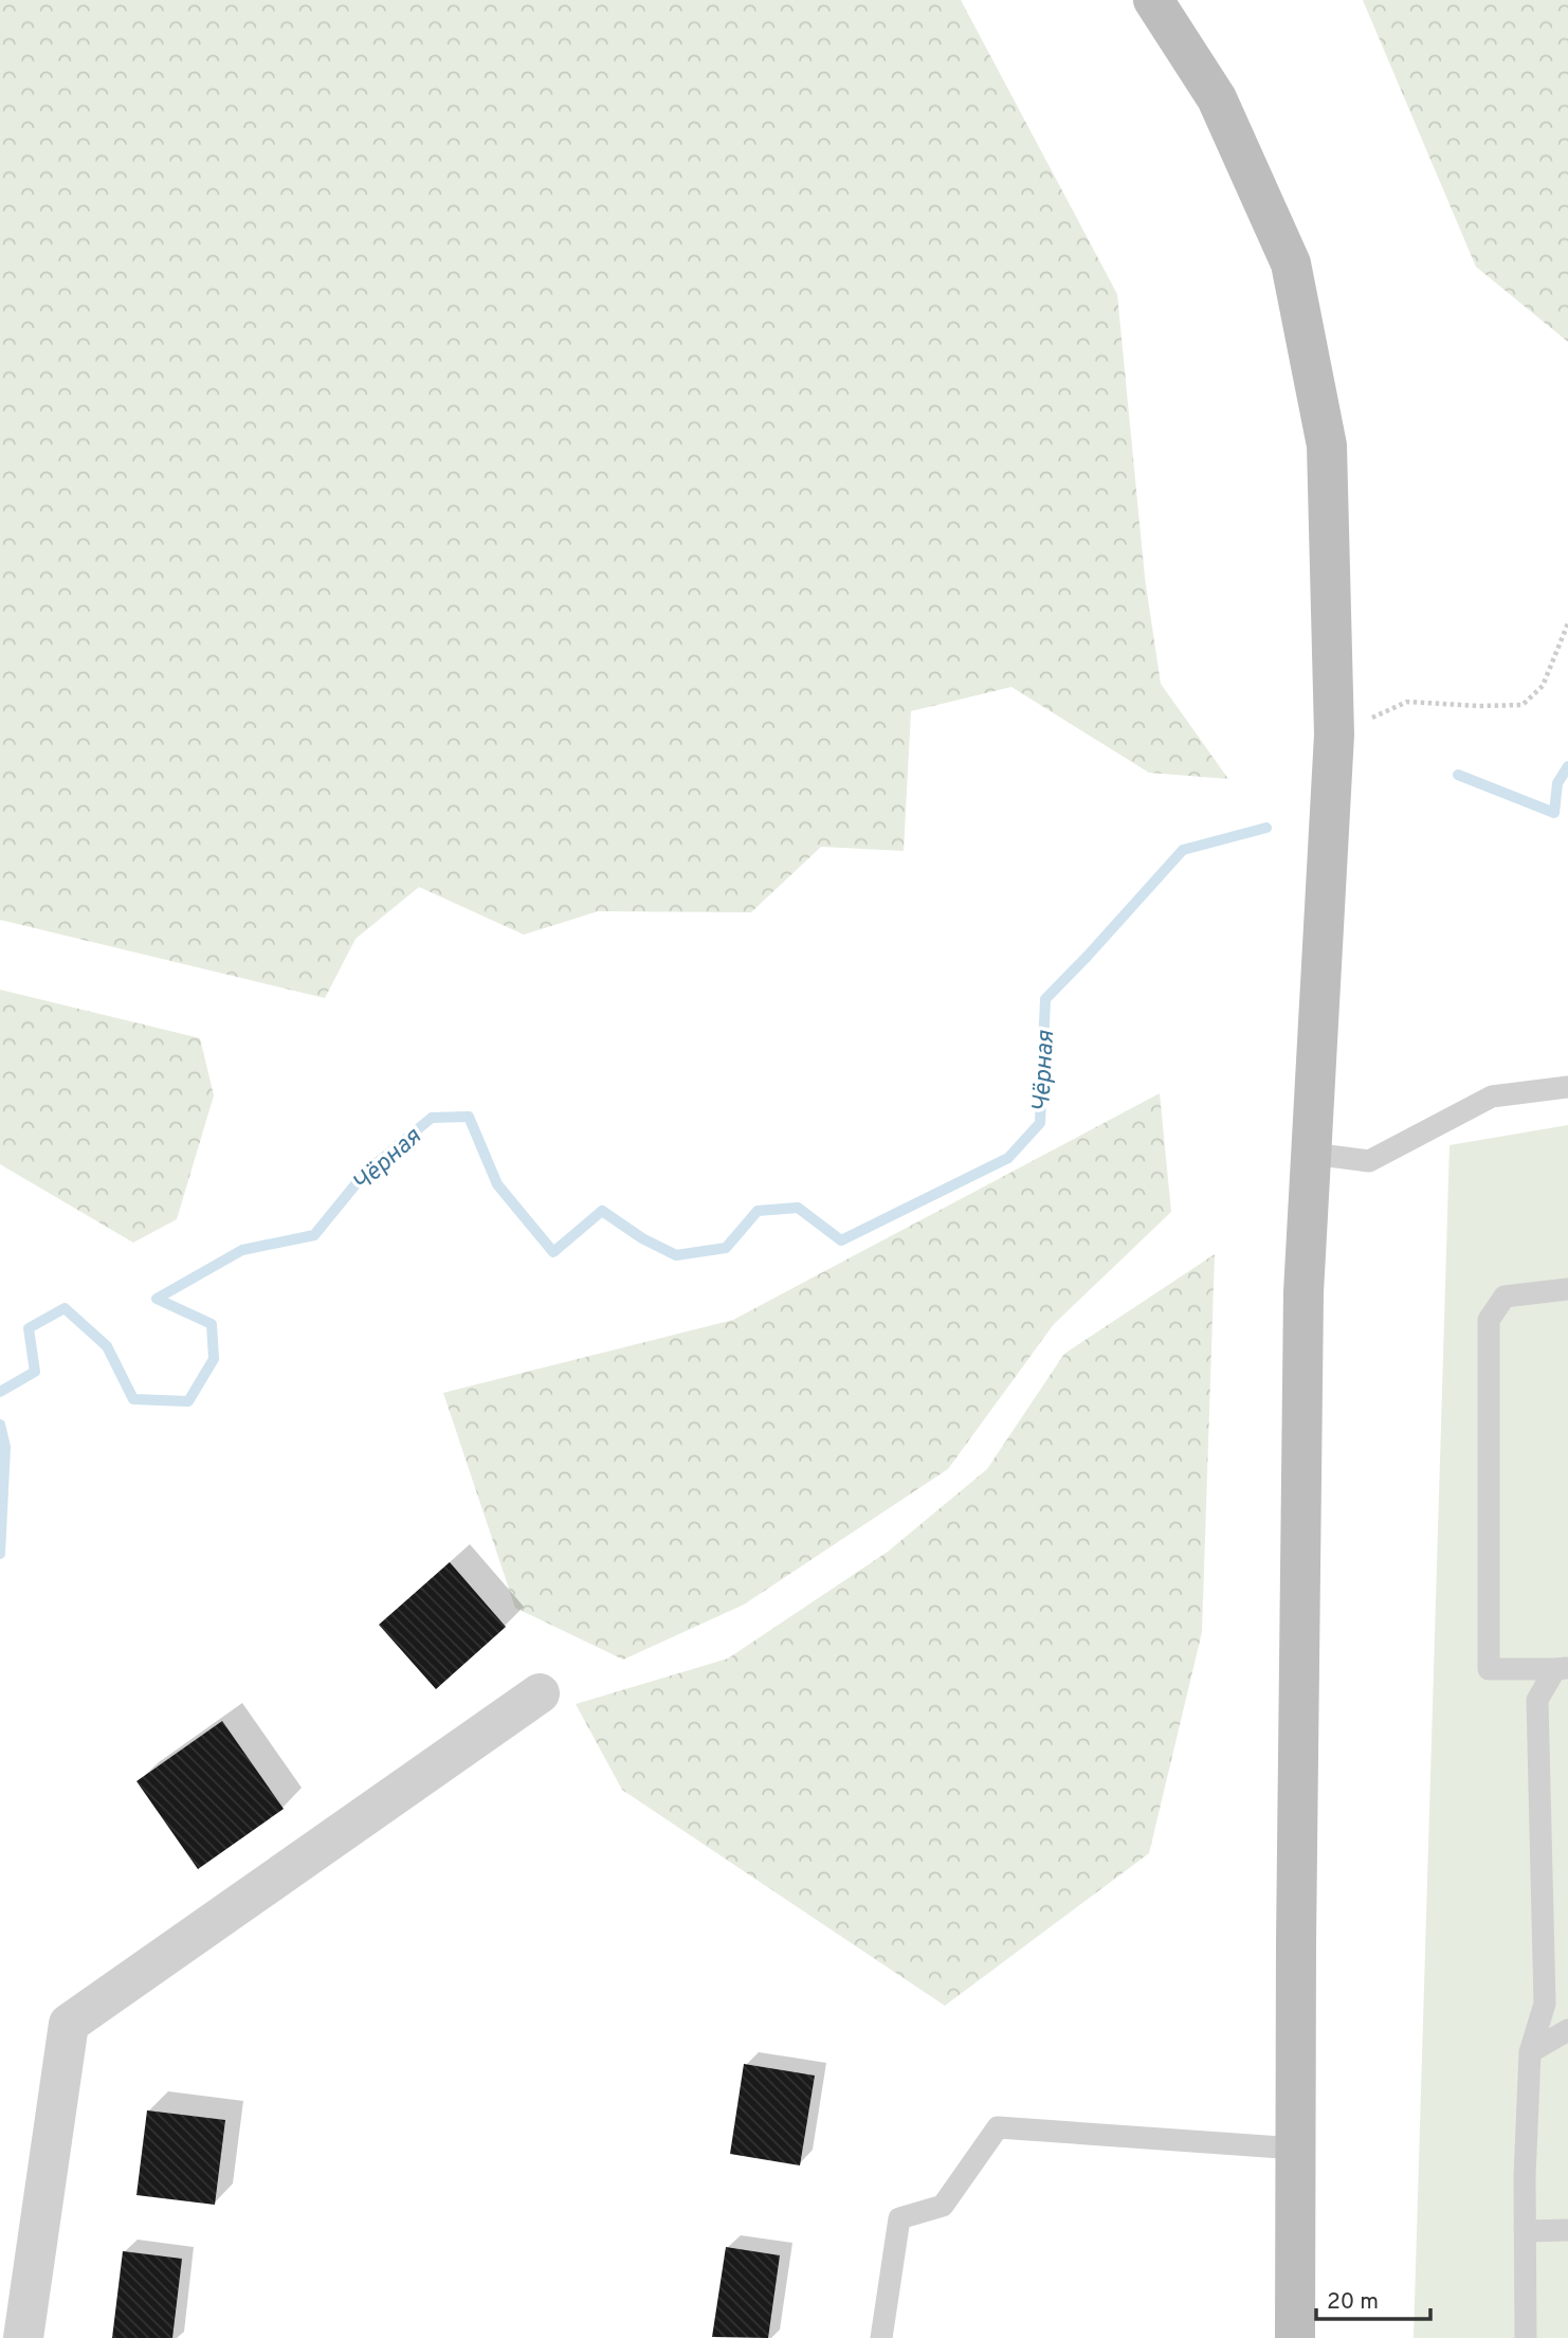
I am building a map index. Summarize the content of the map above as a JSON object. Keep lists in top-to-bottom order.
{
  "water": ["Чёрная"],
  "scale_bar": "20 m"
}
